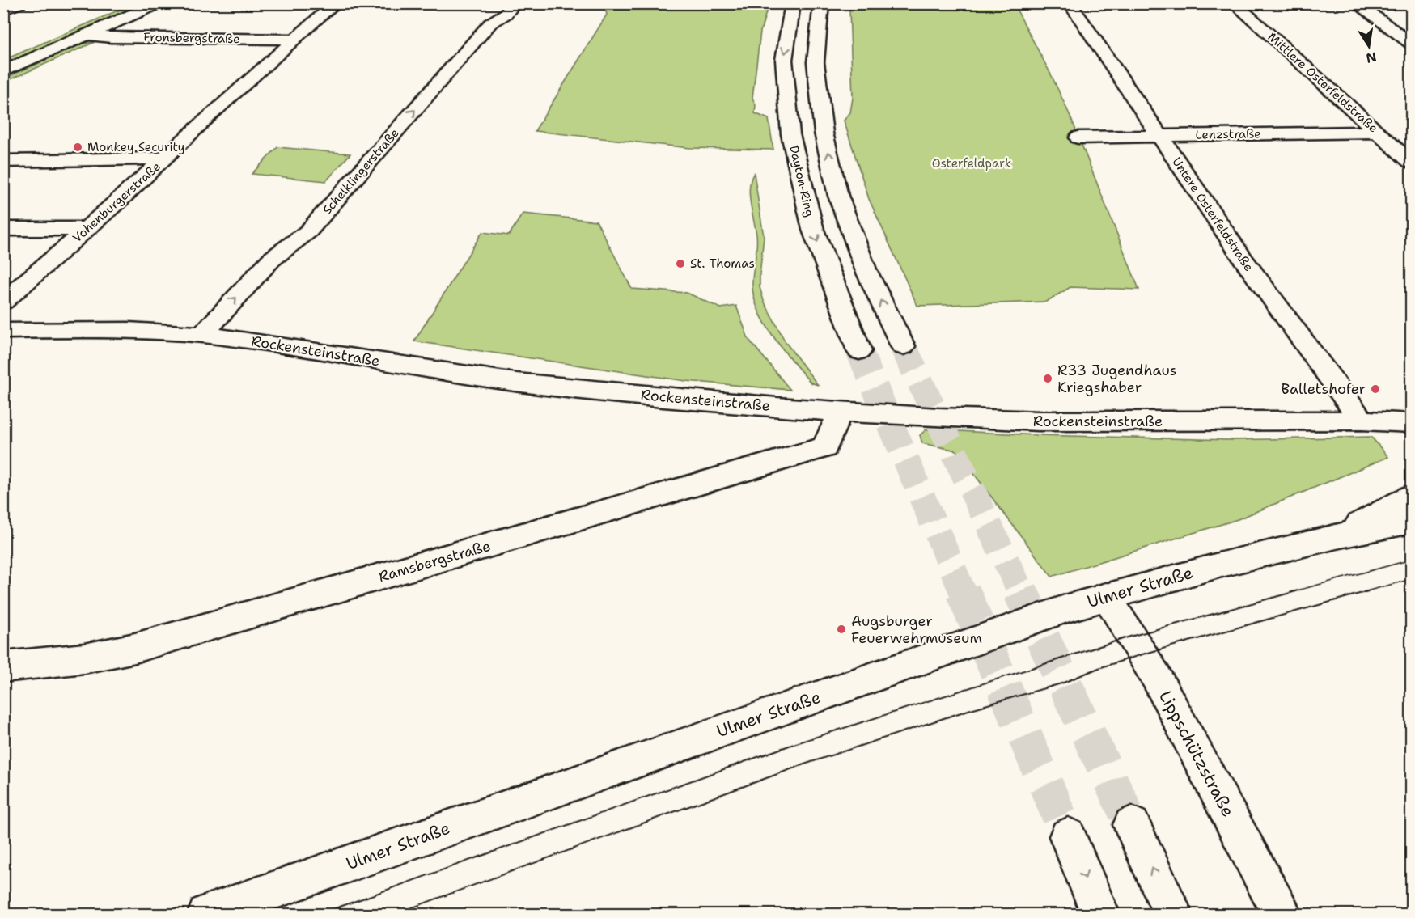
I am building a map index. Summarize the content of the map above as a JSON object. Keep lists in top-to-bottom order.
{
  "streets": {
    "main road": [
      "Fronsbergstraße",
      "Mittlere Osterfeldstraße",
      "Lenzstraße",
      "Schelklingerstraße",
      "Dayton-Ring",
      "Vohenburgerstraße",
      "Untere Osterfeldstraße",
      "Rockensteinstraße",
      "Ramsbergstraße",
      "Ulmer Straße",
      "Lippschützstraße"
    ]
  },
  "crossings": [
    ["Fronsbergstraße", "Vohenburgerstraße"],
    ["Mittlere Osterfeldstraße", "Lenzstraße"],
    ["Lenzstraße", "Untere Osterfeldstraße"],
    ["Schelklingerstraße", "Rockensteinstraße"],
    ["Untere Osterfeldstraße", "Rockensteinstraße"],
    ["Rockensteinstraße", "Ramsbergstraße"],
    ["Ulmer Straße", "Lippschützstraße"]
  ],
  "one_way": ["Schelklingerstraße"],
  "parks": ["Osterfeldpark"],
  "places": [
    "Monkey Security",
    "St. Thomas",
    "R33 Jugendhaus Kriegshaber",
    "Balletshofer",
    "Augsburger Feuerwehrmuseum"
  ],
  "north": "bottom"
}
